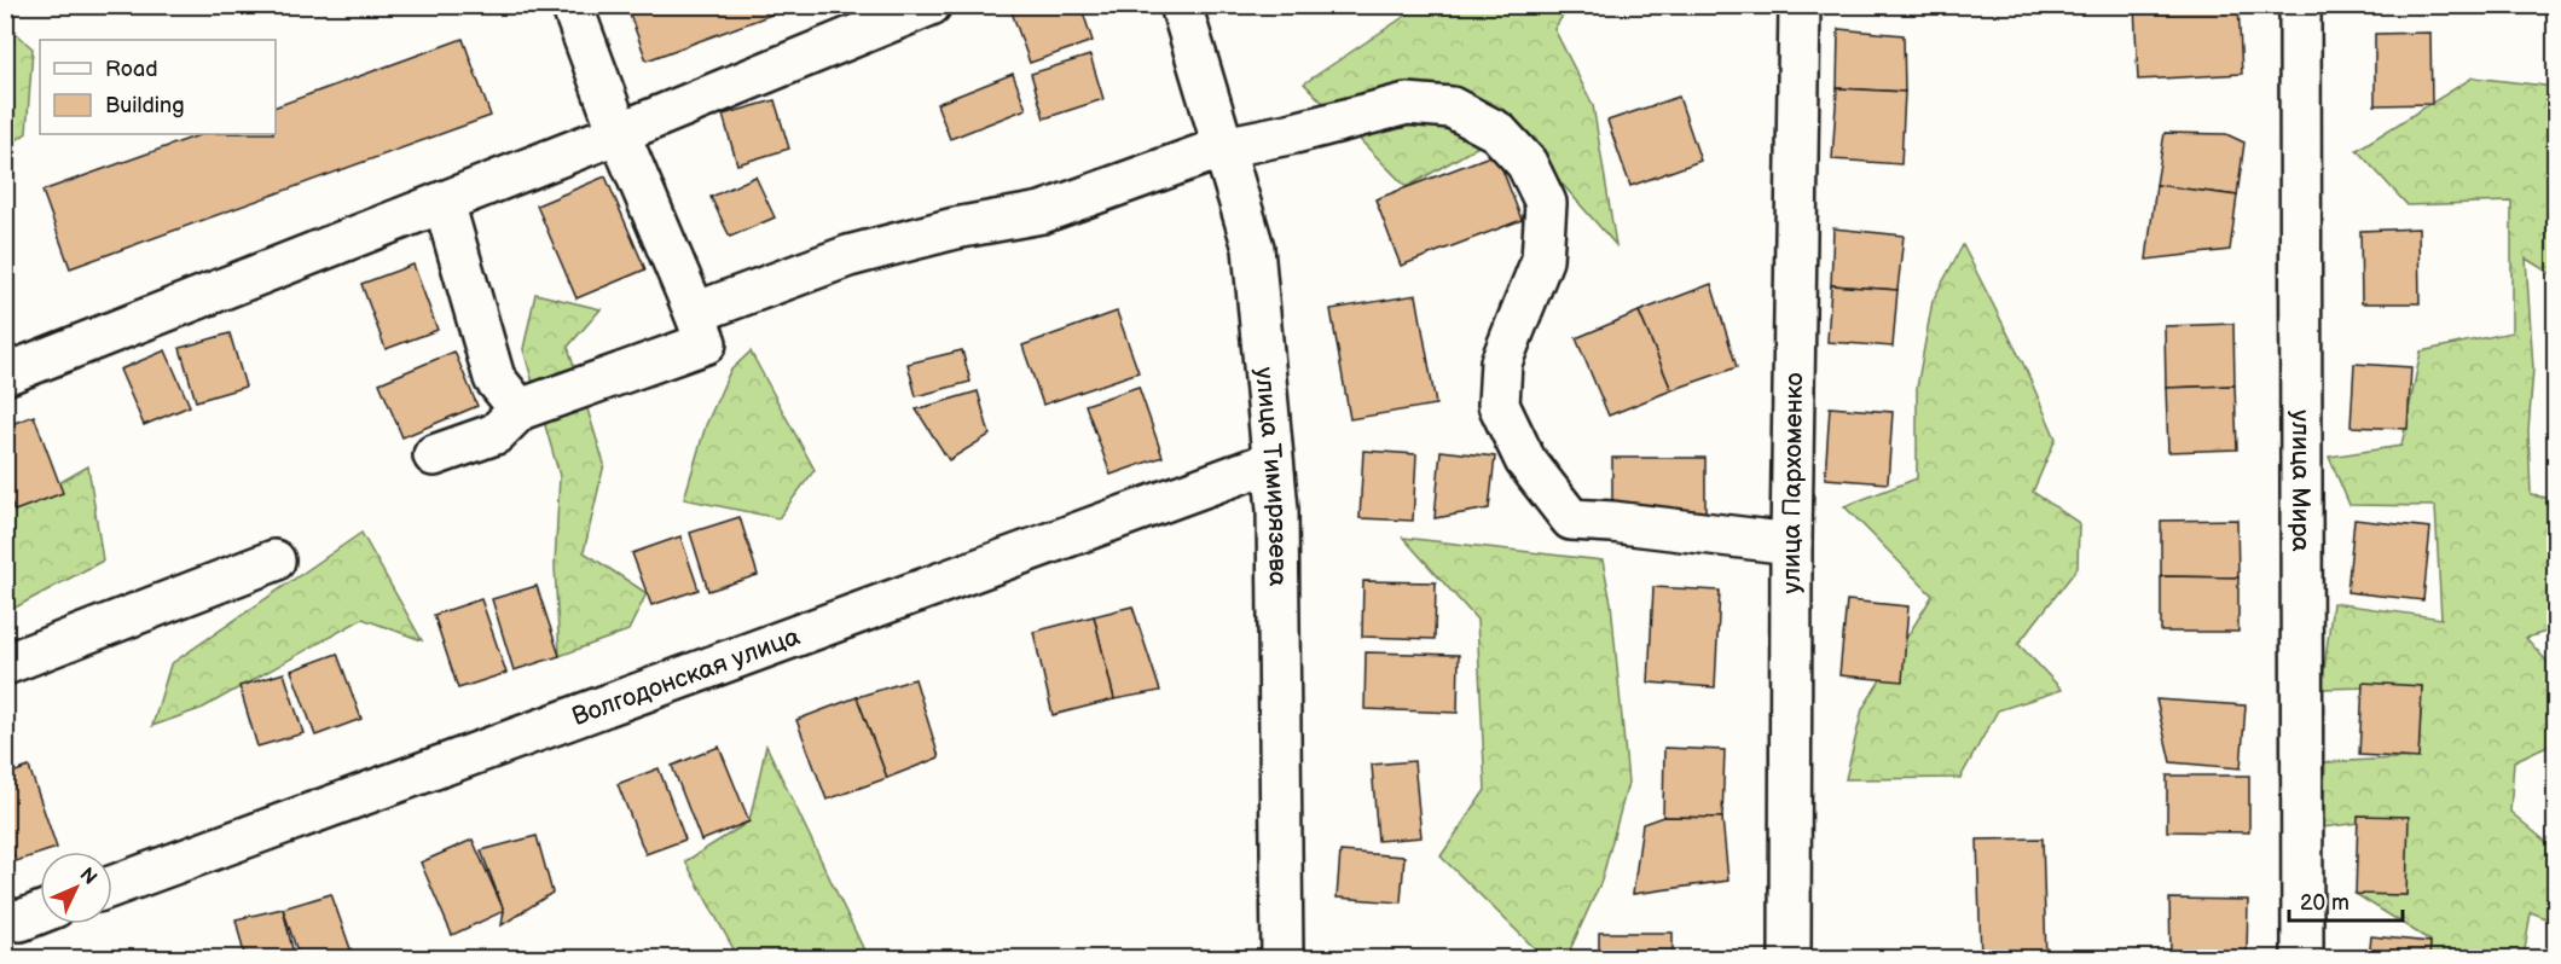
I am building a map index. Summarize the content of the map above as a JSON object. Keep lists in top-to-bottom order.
{
  "streets": {
    "street": [
      "улица Тимирязева",
      "улица Пархоменко",
      "улица Мира",
      "Волгодонская улица"
    ]
  },
  "crossings": [
    ["улица Тимирязева", "Волгодонская улица"]
  ],
  "legend": ["Road", "Building"],
  "scale_bar": "20 m",
  "north": "top right"
}
